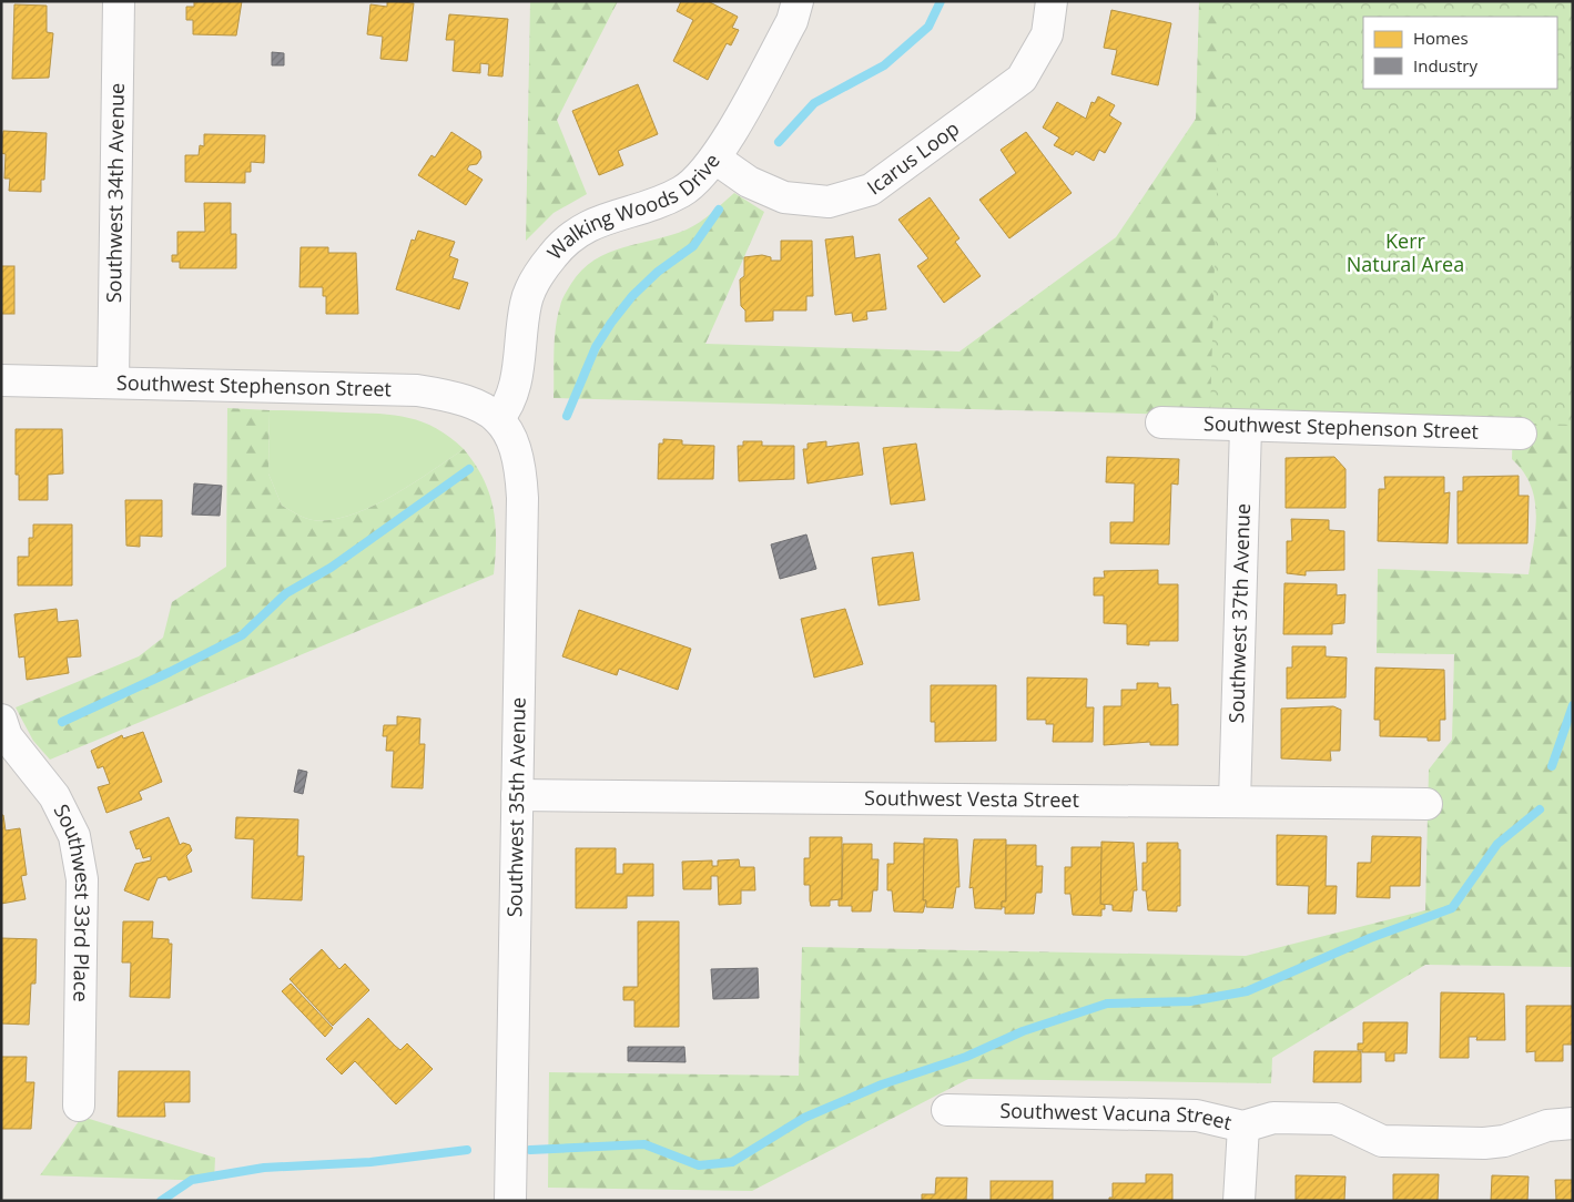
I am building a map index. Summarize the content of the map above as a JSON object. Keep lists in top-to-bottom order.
{
  "streets": {
    "street": [
      "Icarus Loop",
      "Southwest 34th Avenue",
      "Walking Woods Drive",
      "Southwest Stephenson Street",
      "Southwest 37th Avenue",
      "Southwest Vesta Street",
      "Southwest 35th Avenue",
      "Southwest 33rd Place",
      "Southwest Vacuna Street"
    ]
  },
  "crossings": [
    ["Icarus Loop", "Walking Woods Drive"],
    ["Southwest 34th Avenue", "Southwest Stephenson Street"],
    ["Walking Woods Drive", "Southwest Stephenson Street"],
    ["Walking Woods Drive", "Southwest 35th Avenue"],
    ["Southwest Stephenson Street", "Southwest 37th Avenue"],
    ["Southwest Stephenson Street", "Southwest 35th Avenue"],
    ["Southwest 37th Avenue", "Southwest Vesta Street"],
    ["Southwest Vesta Street", "Southwest 35th Avenue"]
  ],
  "parks": ["Kerr Natural Area"],
  "legend": ["Homes", "Industry"]
}
